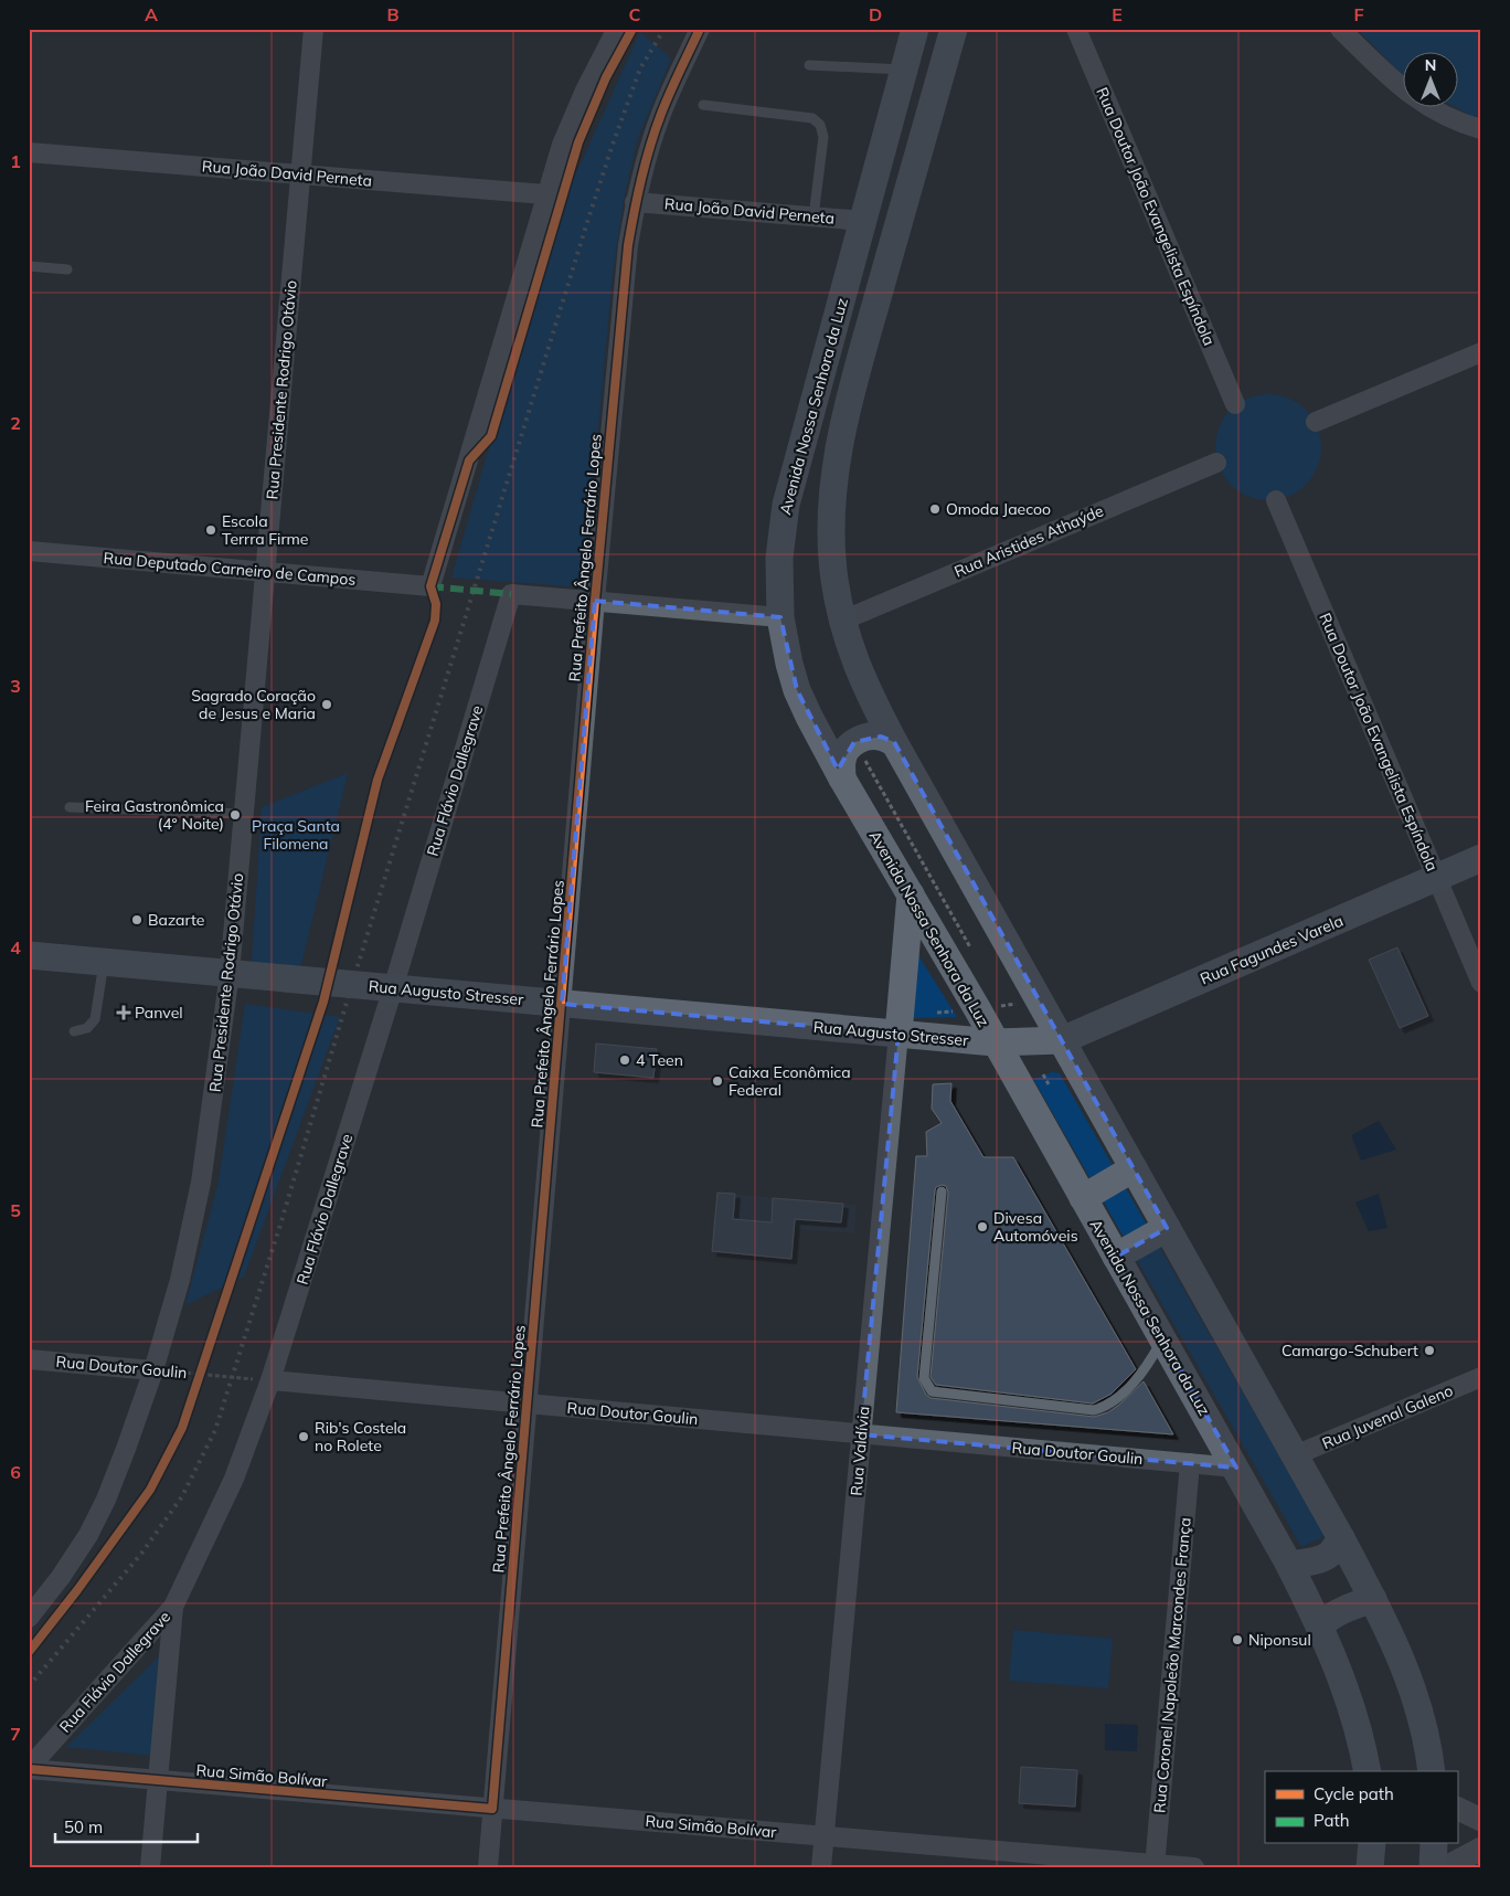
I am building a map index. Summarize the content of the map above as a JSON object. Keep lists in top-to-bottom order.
{
  "streets": {
    "main road": ["Avenida Nossa Senhora da Luz", "Rua Fagundes Varela", "Rua Augusto Stresser"],
    "street": [
      "Rua João David Perneta",
      "Rua Doutor João Evangelista Espíndola",
      "Rua Presidente Rodrigo Otávio",
      "Rua Aristides Athaýde",
      "Rua Prefeito Ângelo Ferrário Lopes",
      "Rua Deputado Carneiro de Campos",
      "Rua Flávio Dallegrave",
      "Rua Doutor Goulin",
      "Rua Juvenal Galeno",
      "Rua Valdívia",
      "Rua Coronel Napoleão Marcondes França",
      "Rua Simão Bolívar"
    ]
  },
  "crossings": [
    ["Rua João David Perneta", "Rua Presidente Rodrigo Otávio"],
    ["Rua João David Perneta", "Avenida Nossa Senhora da Luz"],
    ["Rua João David Perneta", "Rua Prefeito Ângelo Ferrário Lopes"],
    ["Rua João David Perneta", "Rua Deputado Carneiro de Campos"],
    ["Rua Doutor João Evangelista Espíndola", "Rua Fagundes Varela"],
    ["Rua Presidente Rodrigo Otávio", "Rua Deputado Carneiro de Campos"],
    ["Rua Presidente Rodrigo Otávio", "Rua Augusto Stresser"],
    ["Rua Presidente Rodrigo Otávio", "Rua Doutor Goulin"],
    ["Avenida Nossa Senhora da Luz", "Rua Augusto Stresser"],
    ["Avenida Nossa Senhora da Luz", "Rua Doutor Goulin"],
    ["Rua Prefeito Ângelo Ferrário Lopes", "Rua Flávio Dallegrave"],
    ["Rua Prefeito Ângelo Ferrário Lopes", "Rua Augusto Stresser"],
    ["Rua Prefeito Ângelo Ferrário Lopes", "Rua Doutor Goulin"],
    ["Rua Prefeito Ângelo Ferrário Lopes", "Rua Simão Bolívar"],
    ["Rua Flávio Dallegrave", "Rua Augusto Stresser"],
    ["Rua Flávio Dallegrave", "Rua Doutor Goulin"],
    ["Rua Flávio Dallegrave", "Rua Simão Bolívar"],
    ["Rua Fagundes Varela", "Rua Augusto Stresser"],
    ["Rua Augusto Stresser", "Rua Valdívia"],
    ["Rua Doutor Goulin", "Rua Valdívia"],
    ["Rua Doutor Goulin", "Rua Coronel Napoleão Marcondes França"],
    ["Rua Valdívia", "Rua Simão Bolívar"],
    ["Rua Coronel Napoleão Marcondes França", "Rua Simão Bolívar"]
  ],
  "parks": ["Praça Santa Filomena"],
  "places": {
    "other": [
      "Omoda Jaecoo",
      "Escola Terrra Firme",
      "Sagrado Coração de Jesus e Maria",
      "Feira Gastronômica (4° Noite)",
      "Bazarte",
      "4 Teen",
      "Caixa Econômica Federal",
      "Divesa Automóveis",
      "Camargo-Schubert",
      "Rib's Costela no Rolete",
      "Niponsul"
    ],
    "health": ["Panvel"]
  },
  "legend": ["Cycle path", "Path"],
  "scale_bar": "50 m",
  "north": "top",
  "grid": {
    "columns": [
      "A",
      "B",
      "C",
      "D",
      "E",
      "F"
    ],
    "rows": [
      "1",
      "2",
      "3",
      "4",
      "5",
      "6",
      "7"
    ]
  }
}
